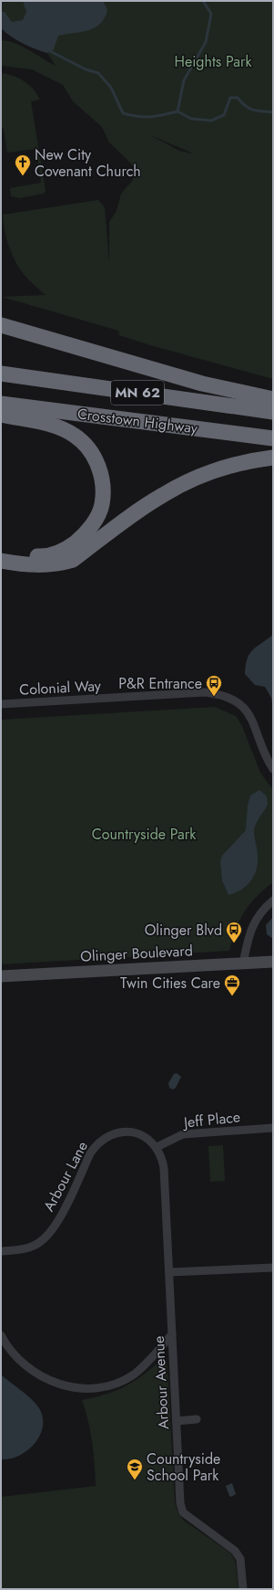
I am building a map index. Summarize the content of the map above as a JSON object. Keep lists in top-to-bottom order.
{
  "streets": {
    "highway": ["MN 62", "Crosstown Highway"],
    "street": [
      "Colonial Way",
      "Olinger Boulevard",
      "Jeff Place",
      "Arbour Lane",
      "Arbour Avenue"
    ]
  },
  "crossings": [
    ["Jeff Place", "Arbour Lane"],
    ["Jeff Place", "Arbour Avenue"],
    ["Arbour Lane", "Arbour Avenue"]
  ],
  "parks": ["Heights Park", "Countryside Park"],
  "places": {
    "church": ["New City Covenant Church"],
    "bus stop": ["P&R Entrance", "Olinger Blvd"],
    "office": ["Twin Cities Care"],
    "school or university": ["Countryside School Park"]
  }
}
